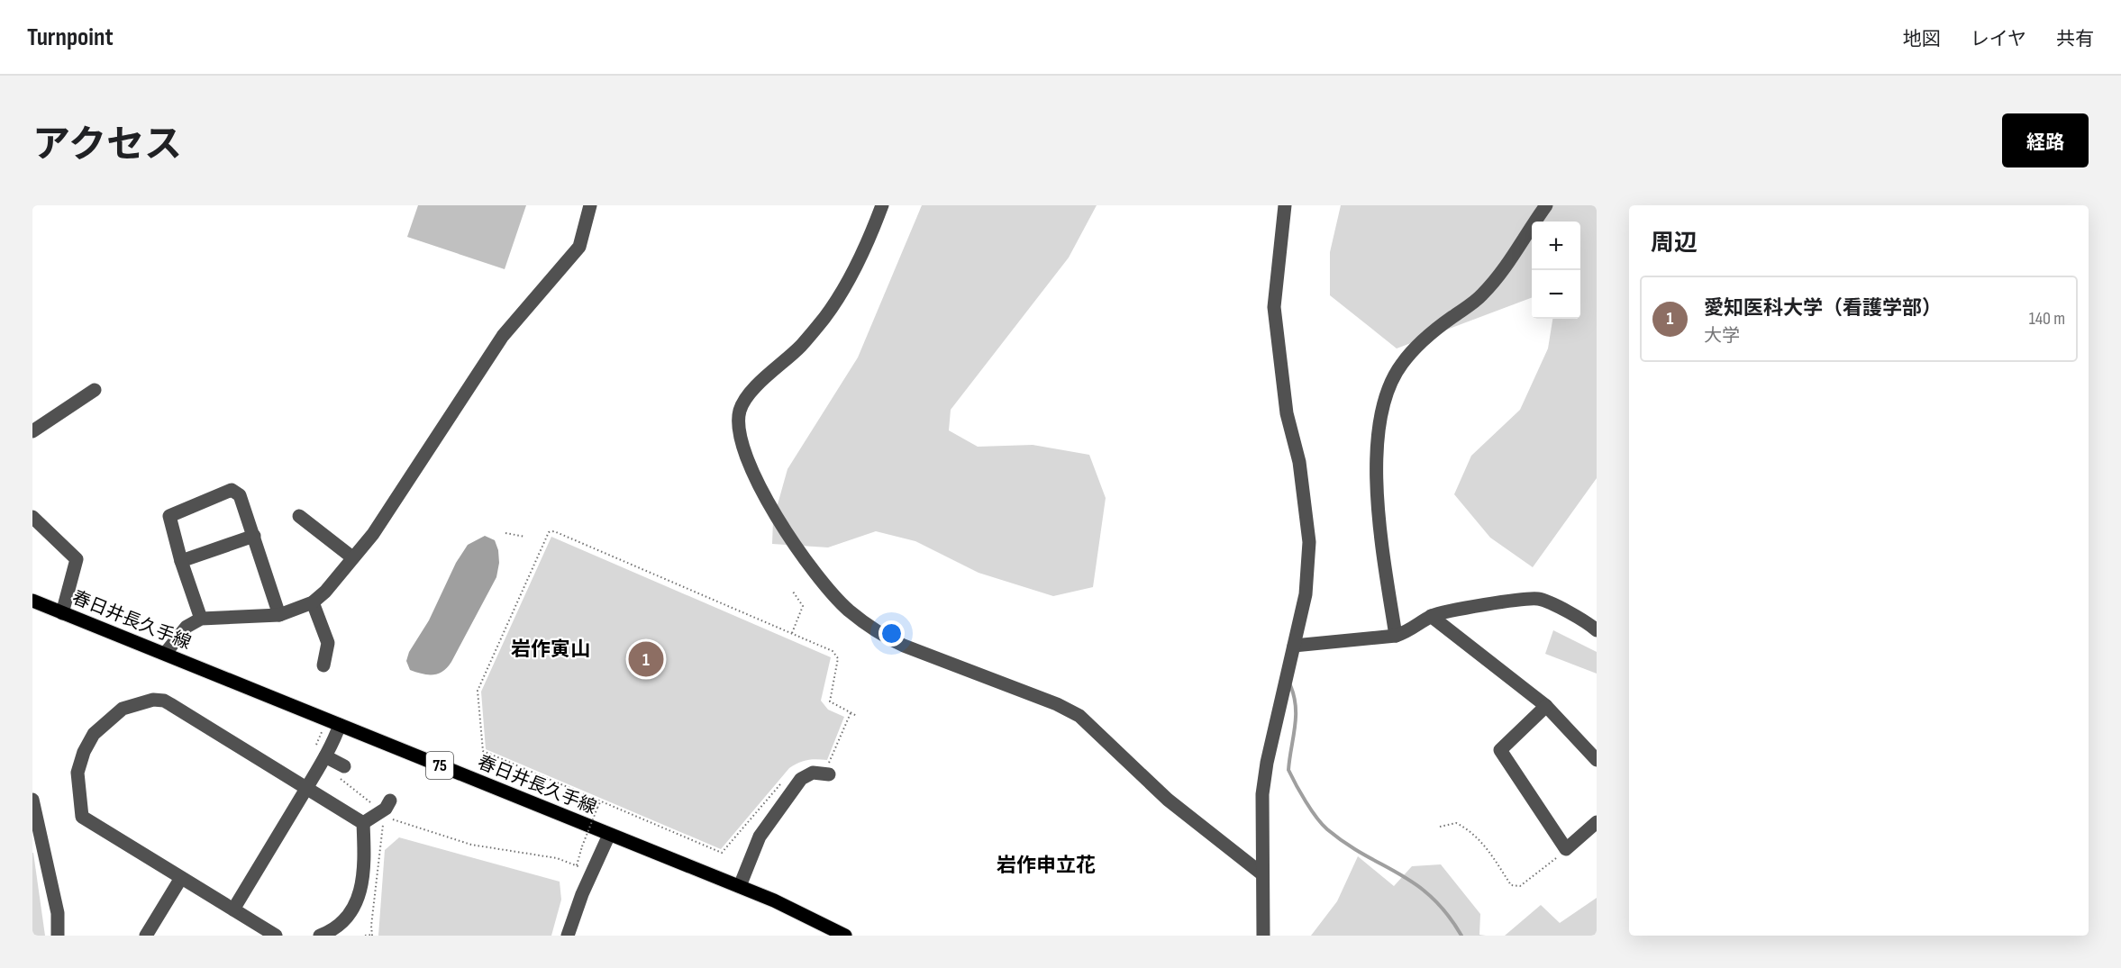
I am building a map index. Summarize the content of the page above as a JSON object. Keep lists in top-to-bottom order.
{
  "streets": {
    "main road": ["春日井長久手線", "75"]
  },
  "districts": ["岩作寅山", "岩作申立花"],
  "page": {
    "header": "Turnpoint",
    "nav": ["地図", "レイヤ", "共有"],
    "title": "アクセス",
    "buttons": "経路",
    "heading": "周辺",
    "map_buttons": ["+", "−"],
    "list": [
      {
        "mark": "1",
        "name": "愛知医科大学（看護学部）",
        "note": "大学",
        "value": "140 m"
      }
    ],
    "pins": "1"
  }
}
